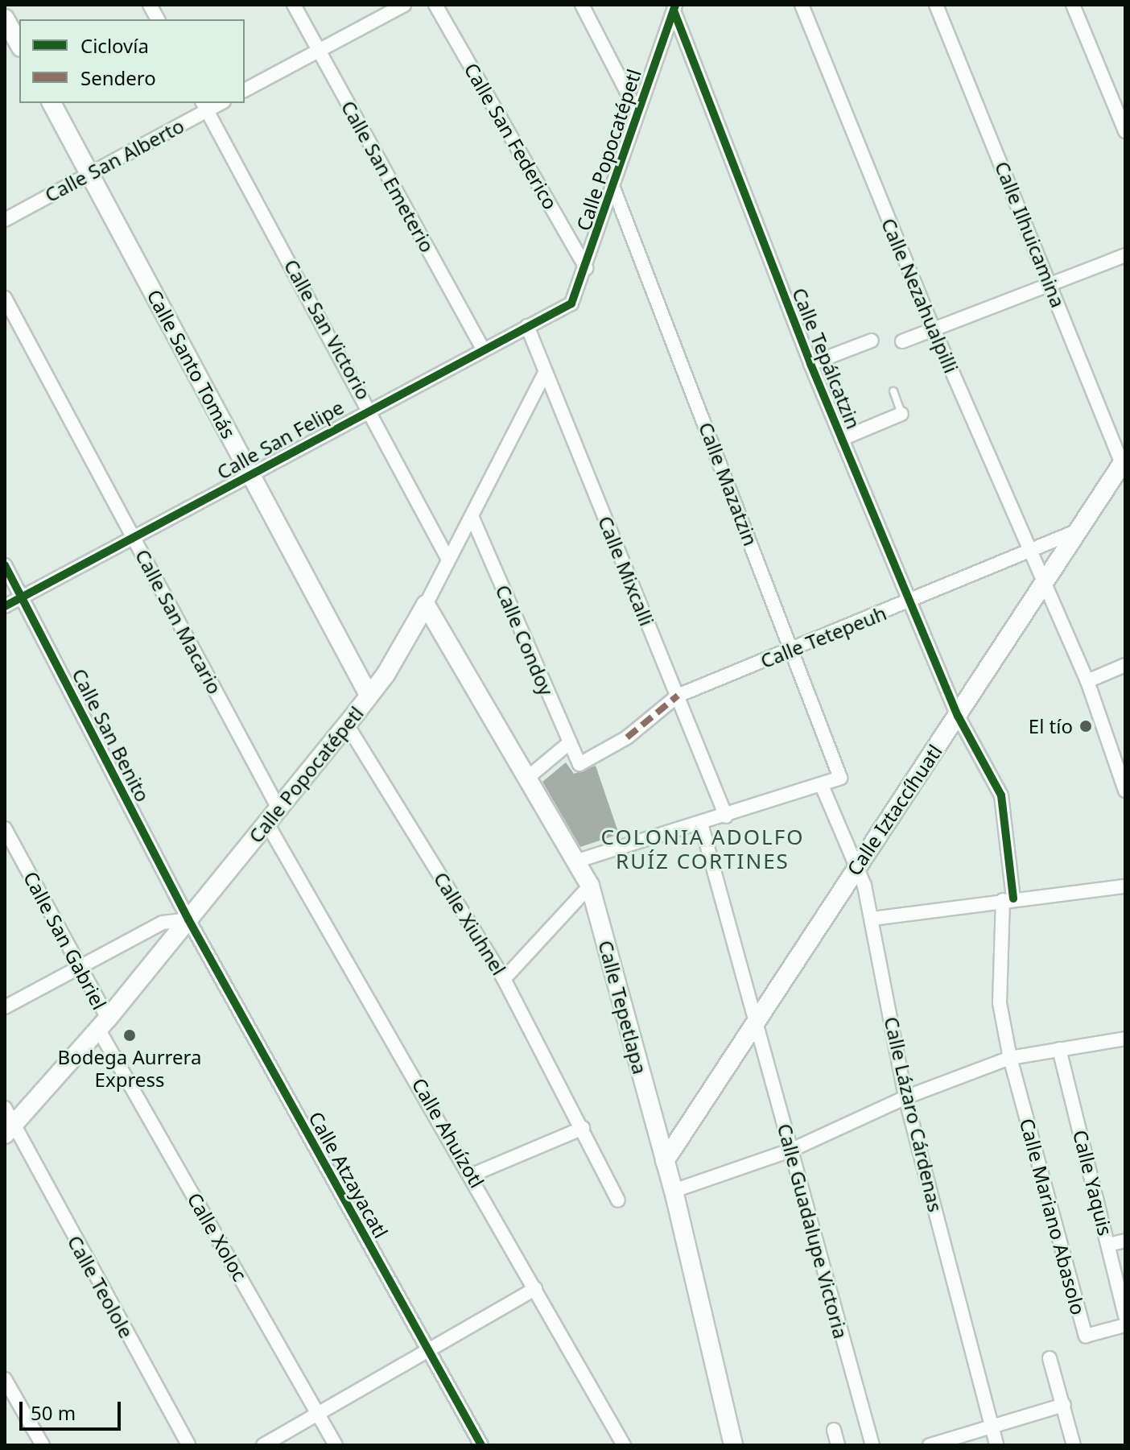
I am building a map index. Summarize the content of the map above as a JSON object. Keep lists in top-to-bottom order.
{
  "streets": {
    "street": [
      "Calle San Federico",
      "Calle Popocatépetl",
      "Calle San Alberto",
      "Calle San Emeterio",
      "Calle Ilhuicamina",
      "Calle Nezahualpilli",
      "Calle San Victorio",
      "Calle Tepálcatzin",
      "Calle Santo Tomás",
      "Calle San Felipe",
      "Calle Mazatzin",
      "Calle Mixcalli",
      "Calle San Macario",
      "Calle Tetepeuh",
      "Calle Condoy",
      "Calle San Benito",
      "Calle Iztaccíhuatl",
      "Calle Xiuhnel",
      "Calle San Gabriel",
      "Calle Tepetlapa",
      "Calle Lázaro Cárdenas",
      "Calle Ahuízotl",
      "Calle Atzayacatl",
      "Calle Yaquis",
      "Calle Mariano Abasolo",
      "Calle Guadalupe Victoria",
      "Calle Xoloc",
      "Calle Teolole"
    ]
  },
  "crossings": [
    ["Calle San Federico", "Calle Popocatépetl"],
    ["Calle Popocatépetl", "Calle San Victorio"],
    ["Calle Popocatépetl", "Calle Tepálcatzin"],
    ["Calle Popocatépetl", "Calle Santo Tomás"],
    ["Calle Popocatépetl", "Calle San Felipe"],
    ["Calle Popocatépetl", "Calle Mazatzin"],
    ["Calle Popocatépetl", "Calle Mixcalli"],
    ["Calle Popocatépetl", "Calle San Macario"],
    ["Calle Popocatépetl", "Calle Condoy"],
    ["Calle Popocatépetl", "Calle San Benito"],
    ["Calle Popocatépetl", "Calle Xiuhnel"],
    ["Calle Popocatépetl", "Calle San Gabriel"],
    ["Calle Popocatépetl", "Calle Tepetlapa"],
    ["Calle Popocatépetl", "Calle Ahuízotl"],
    ["Calle Popocatépetl", "Calle Atzayacatl"],
    ["Calle Popocatépetl", "Calle Xoloc"],
    ["Calle Popocatépetl", "Calle Teolole"],
    ["Calle San Alberto", "Calle San Victorio"],
    ["Calle San Alberto", "Calle Santo Tomás"],
    ["Calle San Emeterio", "Calle San Felipe"],
    ["Calle Ilhuicamina", "Calle Iztaccíhuatl"],
    ["Calle Nezahualpilli", "Calle Tetepeuh"],
    ["Calle Nezahualpilli", "Calle Iztaccíhuatl"],
    ["Calle San Victorio", "Calle San Felipe"],
    ["Calle Tepálcatzin", "Calle Tetepeuh"],
    ["Calle Tepálcatzin", "Calle Iztaccíhuatl"],
    ["Calle Tepálcatzin", "Calle Mariano Abasolo"],
    ["Calle Santo Tomás", "Calle San Felipe"],
    ["Calle San Felipe", "Calle Mixcalli"],
    ["Calle San Felipe", "Calle San Macario"],
    ["Calle San Felipe", "Calle San Benito"],
    ["Calle Mazatzin", "Calle Tetepeuh"],
    ["Calle Mazatzin", "Calle Lázaro Cárdenas"],
    ["Calle Mixcalli", "Calle Tetepeuh"],
    ["Calle San Macario", "Calle Ahuízotl"],
    ["Calle Tetepeuh", "Calle Condoy"],
    ["Calle Tetepeuh", "Calle Iztaccíhuatl"],
    ["Calle San Benito", "Calle Atzayacatl"],
    ["Calle Iztaccíhuatl", "Calle Tepetlapa"],
    ["Calle Iztaccíhuatl", "Calle Lázaro Cárdenas"],
    ["Calle Iztaccíhuatl", "Calle Guadalupe Victoria"],
    ["Calle San Gabriel", "Calle Xoloc"]
  ],
  "districts": ["COLONIA ADOLFO RUÍZ CORTINES"],
  "places": ["El tío", "Bodega Aurrera Express"],
  "legend": ["Ciclovía", "Sendero"],
  "scale_bar": "50 m"
}
